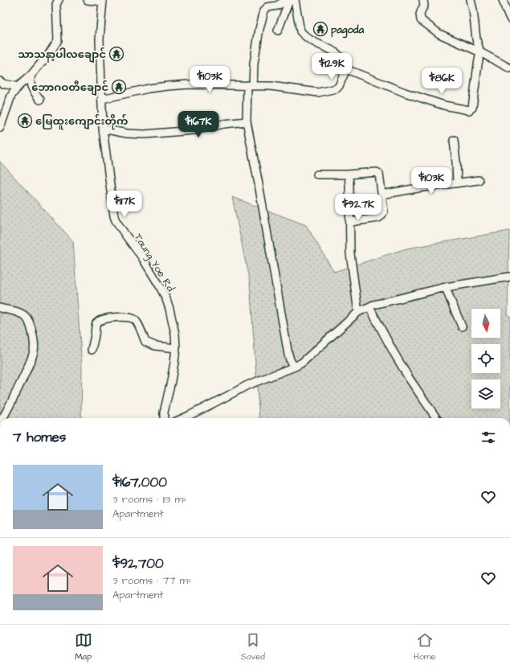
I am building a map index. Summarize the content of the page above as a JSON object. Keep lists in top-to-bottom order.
{
  "streets": {
    "street": ["Taung Yoe Rd"]
  },
  "places": {
    "temple": [
      "pagoda",
      "သာသနာ့ပါလချောင်",
      "ဘောဂဝတီချောင်",
      "မြေထူးကျောင်းတိုက်"
    ]
  },
  "north": "bottom",
  "page": {
    "price": [
      "$129K",
      "$103K",
      "$86K",
      "$167K",
      "$103K",
      "$117K",
      "$92.7K"
    ],
    "heading": "7 homes",
    "list": [
      {
        "name": "$167,000",
        "note": "3 rooms · 113 m² · Apartment"
      },
      {
        "name": "$92,700",
        "note": "3 rooms · 77 m² · Apartment"
      }
    ],
    "tabs": ["Map", "Saved", "Home"]
  }
}
